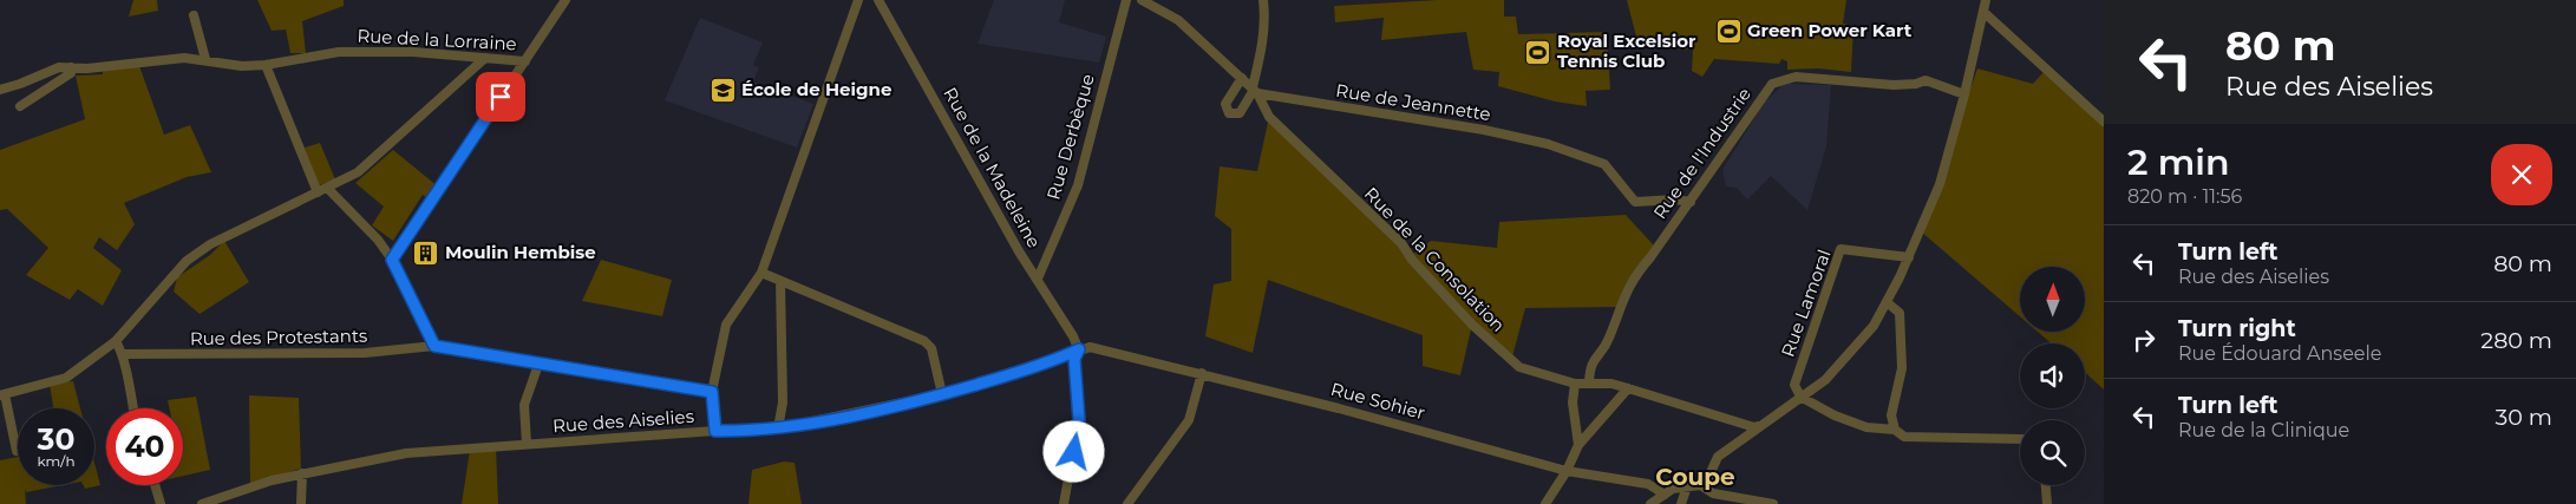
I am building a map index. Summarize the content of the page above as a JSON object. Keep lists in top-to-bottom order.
{
  "streets": {
    "street": [
      "Rue de la Lorraine",
      "Rue de Jeannette",
      "Rue Derbèque",
      "Rue de l'Industrie",
      "Rue de la Madeleine",
      "Rue de la Consolation",
      "Rue Lamoral",
      "Rue des Protestants",
      "Rue Sohier",
      "Rue des Aiselies"
    ]
  },
  "crossings": [
    ["Rue de Jeannette", "Rue de l'Industrie"],
    ["Rue de Jeannette", "Rue de la Consolation"],
    ["Rue Derbèque", "Rue de la Madeleine"],
    ["Rue de la Madeleine", "Rue Sohier"],
    ["Rue de la Madeleine", "Rue des Aiselies"],
    ["Rue Sohier", "Rue des Aiselies"]
  ],
  "districts": ["Coupe"],
  "places": {
    "sports": ["Green Power Kart", "Royal Excelsior Tennis Club"],
    "school or university": ["École de Heigne"],
    "building": ["Moulin Hembise"]
  },
  "north": "top",
  "page": {
    "turn": ["80 m", "Rue des Aiselies"],
    "heading": ["2 min", "820 m · 11:56"],
    "list": [
      {
        "name": "Turn left",
        "note": "Rue des Aiselies",
        "value": "80 m"
      },
      {
        "name": "Turn right",
        "note": "Rue Édouard Anseele",
        "value": "280 m"
      },
      {
        "name": "Turn left",
        "note": "Rue de la Clinique",
        "value": "30 m"
      }
    ],
    "speed": "30 km/h",
    "limit": "40"
  }
}
